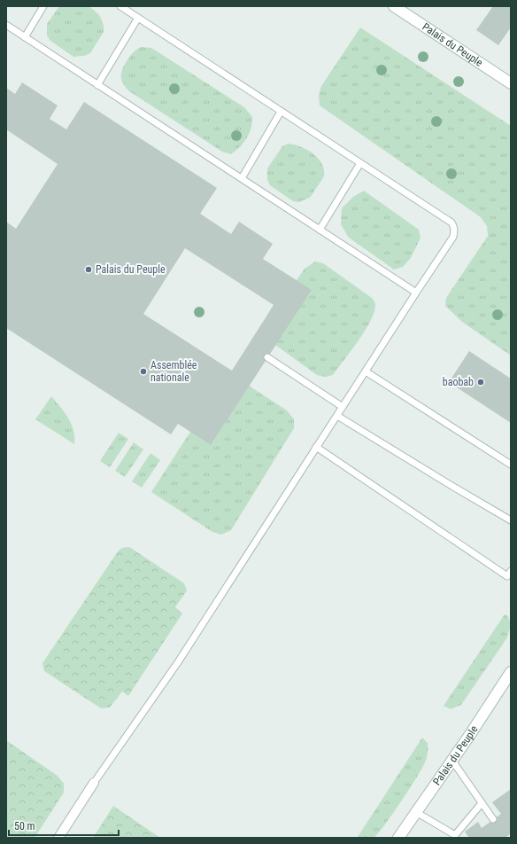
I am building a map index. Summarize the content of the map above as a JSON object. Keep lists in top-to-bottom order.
{
  "streets": {
    "street": ["Palais du Peuple"]
  },
  "places": ["Palais du Peuple", "Assemblée nationale", "baobab"],
  "scale_bar": "50 m"
}
